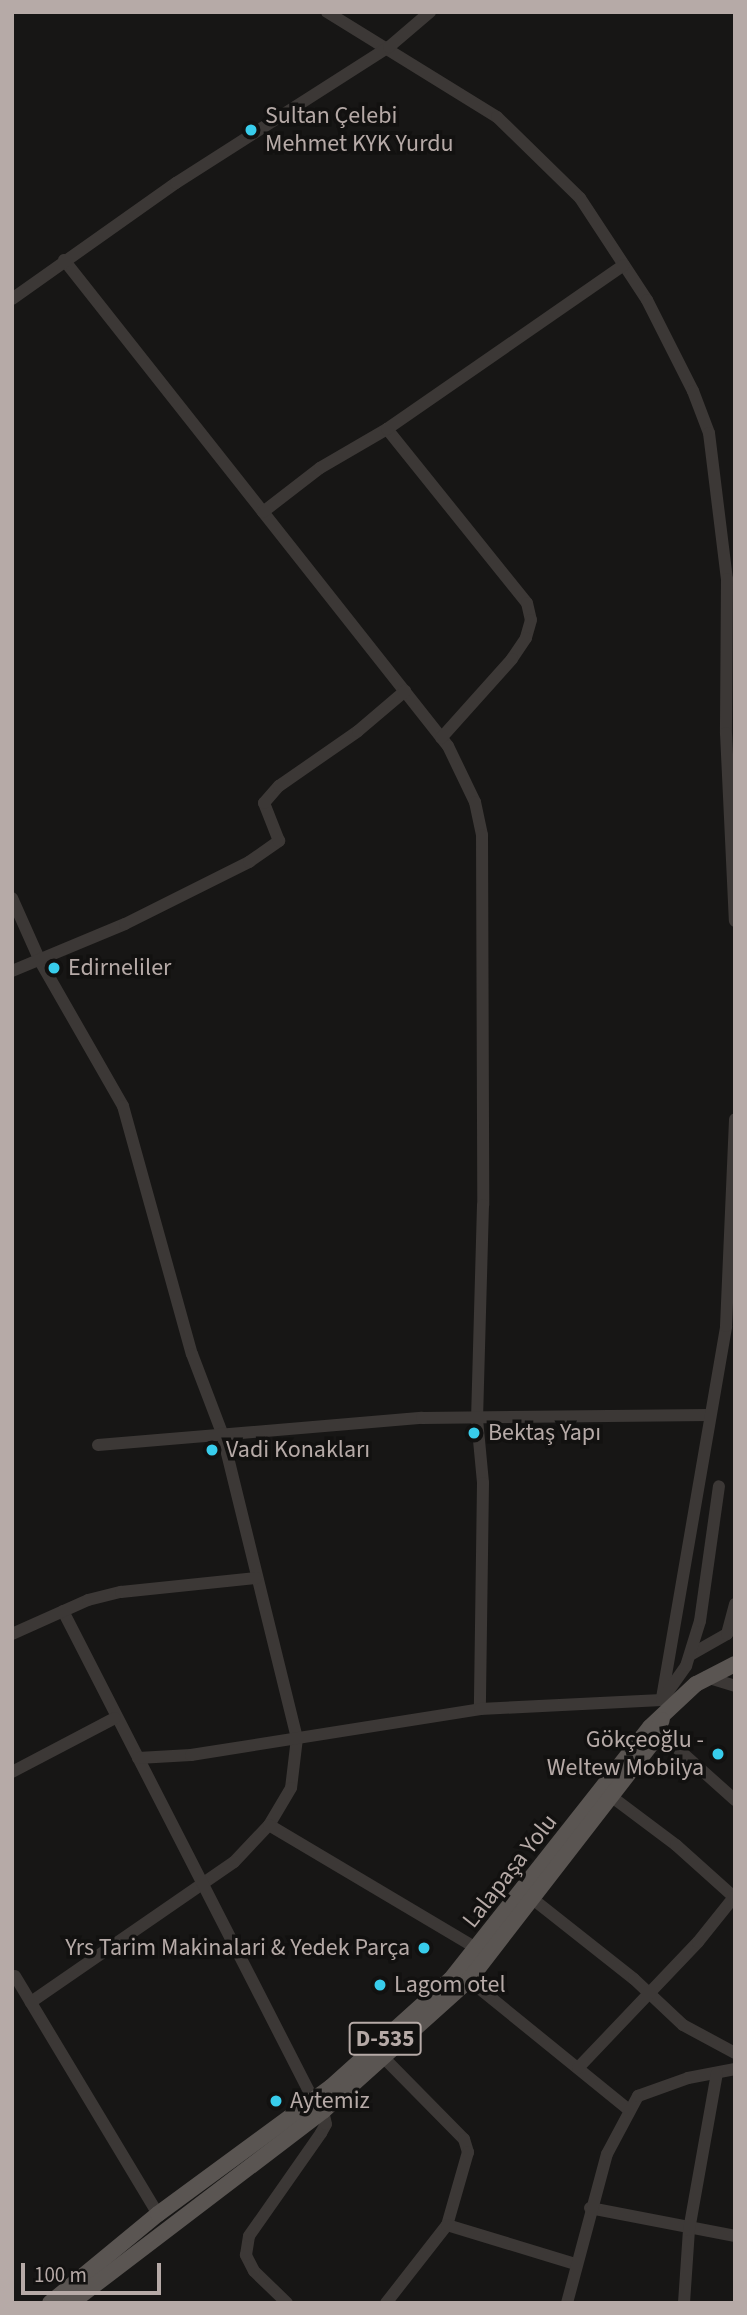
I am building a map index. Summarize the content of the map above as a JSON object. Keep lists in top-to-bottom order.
{
  "streets": {
    "main road": ["Lalapaşa Yolu", "D-535"]
  },
  "crossings": [
    ["Lalapaşa Yolu", "D-535"]
  ],
  "places": [
    "Sultan Çelebi Mehmet KYK Yurdu",
    "Edirneliler",
    "Bektaş Yapı",
    "Vadi Konakları",
    "Gökçeoğlu - Weltew Mobilya",
    "Yrs Tarim Makinalari & Yedek Parça",
    "Lagom otel",
    "Aytemiz"
  ],
  "scale_bar": "100 m"
}
